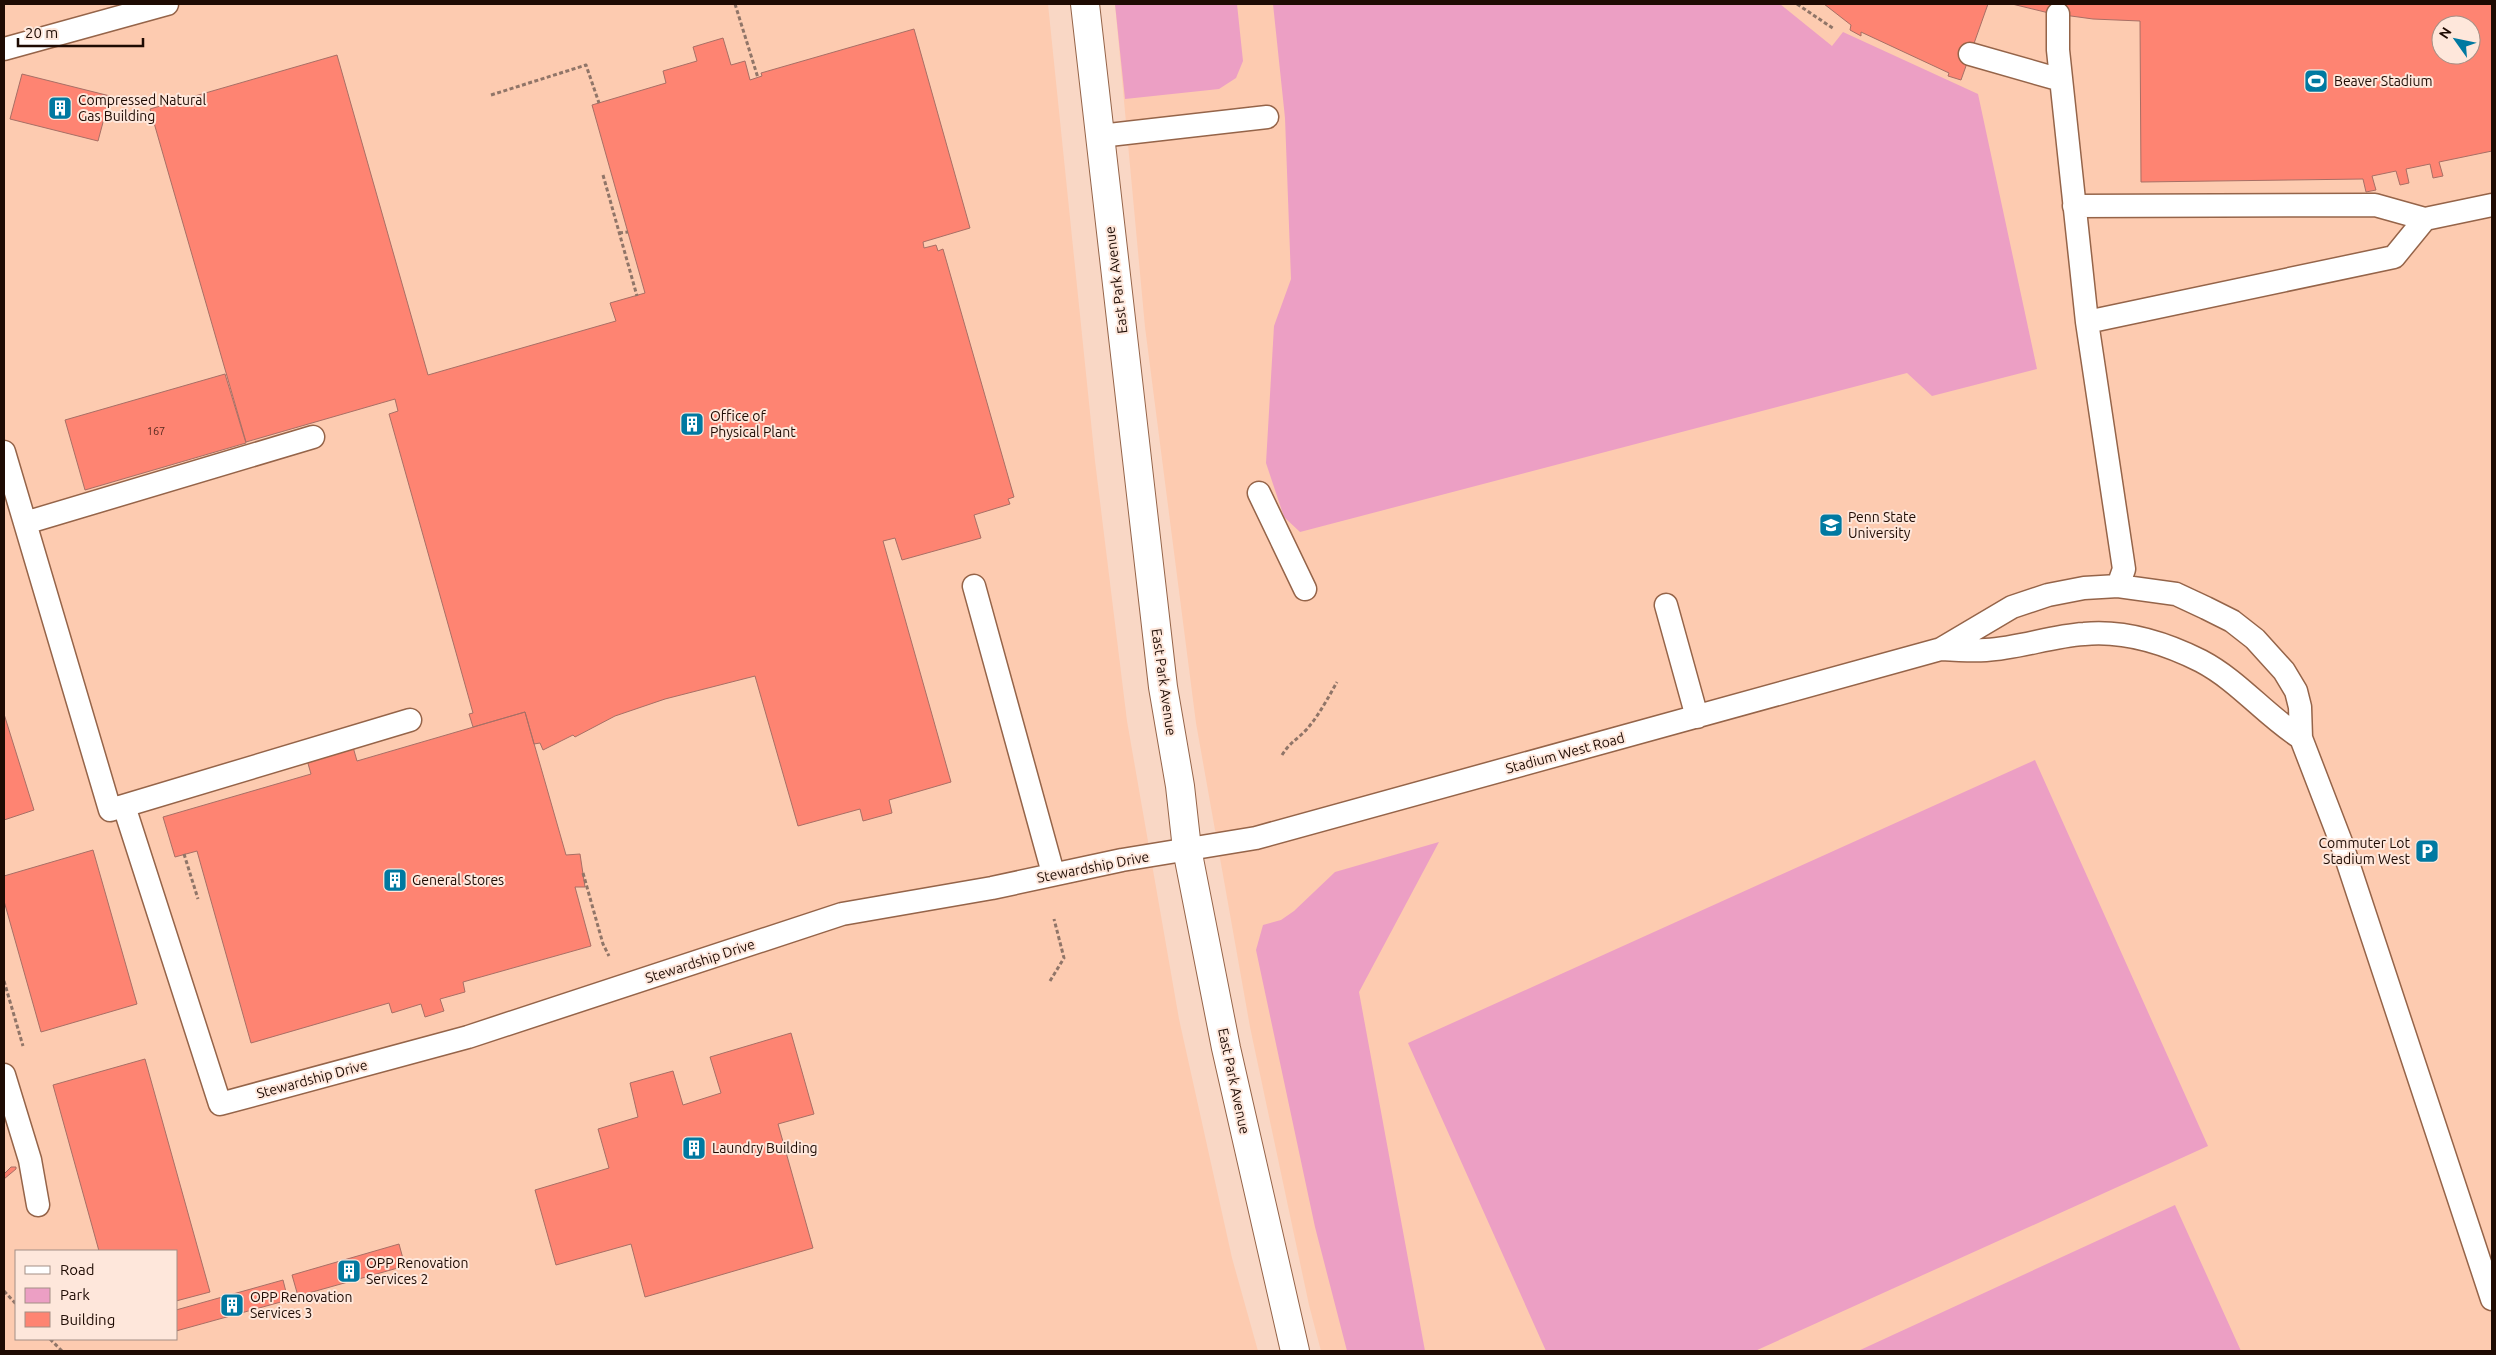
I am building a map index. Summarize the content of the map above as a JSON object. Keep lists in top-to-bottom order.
{
  "streets": {
    "main road": ["East Park Avenue"],
    "lane": ["Stadium West Road", "Stewardship Drive"]
  },
  "crossings": [
    ["East Park Avenue", "Stadium West Road"],
    ["East Park Avenue", "Stewardship Drive"],
    ["Stadium West Road", "Stewardship Drive"]
  ],
  "places": {
    "sports": ["Beaver Stadium"],
    "building": [
      "Compressed Natural Gas Building",
      "Office of Physical Plant",
      "General Stores",
      "Laundry Building",
      "OPP Renovation Services 2",
      "OPP Renovation Services 3"
    ],
    "school or university": ["Penn State University"],
    "parking": ["Commuter Lot Stadium West"]
  },
  "house_numbers": ["167"],
  "legend": ["Road", "Park", "Building"],
  "scale_bar": "20 m",
  "north": "top left"
}
